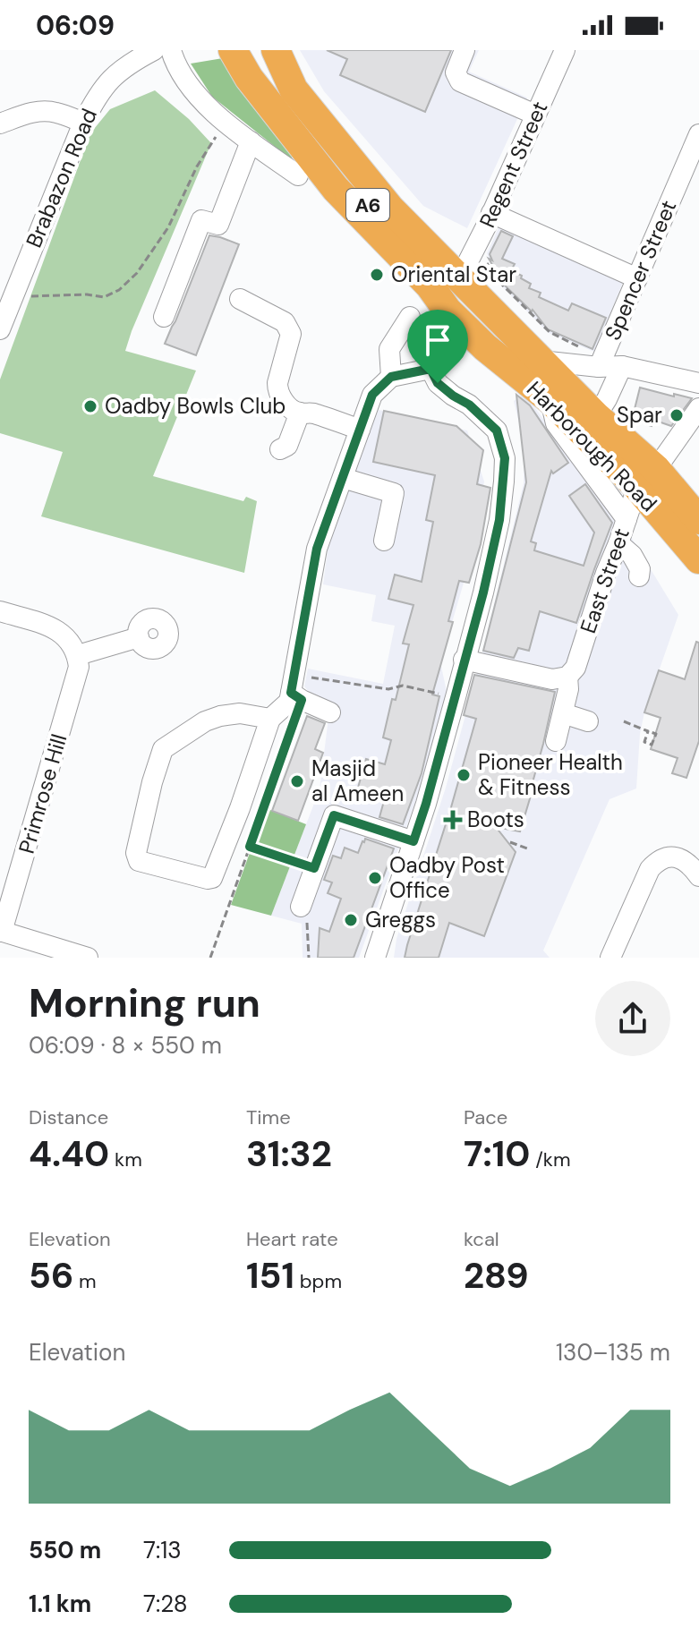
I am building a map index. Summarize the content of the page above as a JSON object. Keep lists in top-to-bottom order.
{
  "streets": {
    "highway": ["A6", "Harborough Road"],
    "street": [
      "Regent Street",
      "Brabazon Road",
      "Spencer Street",
      "East Street",
      "Primrose Hill"
    ]
  },
  "crossings": [
    ["Regent Street", "A6"],
    ["Regent Street", "Harborough Road"],
    ["A6", "Harborough Road"],
    ["Harborough Road", "East Street"]
  ],
  "places": {
    "other": [
      "Oriental Star",
      "Oadby Bowls Club",
      "Spar",
      "Pioneer Health & Fitness",
      "Masjid al Ameen",
      "Oadby Post Office",
      "Greggs"
    ],
    "health": ["Boots"]
  },
  "page": {
    "status": "06:09",
    "heading": ["Morning run", "06:09 · 8 × 550 m"],
    "stats": [
      ["Distance", "4.40 km"],
      ["Time", "31:32"],
      ["Pace", "7:10 /km"],
      ["Elevation", "56 m"],
      ["Heart rate", "151 bpm"],
      ["kcal", "289"]
    ],
    "chart": ["Elevation", "130–135 m"],
    "list": [
      {
        "name": "550 m",
        "note": "7:13"
      },
      {
        "name": "1.1 km",
        "note": "7:28"
      }
    ]
  }
}
